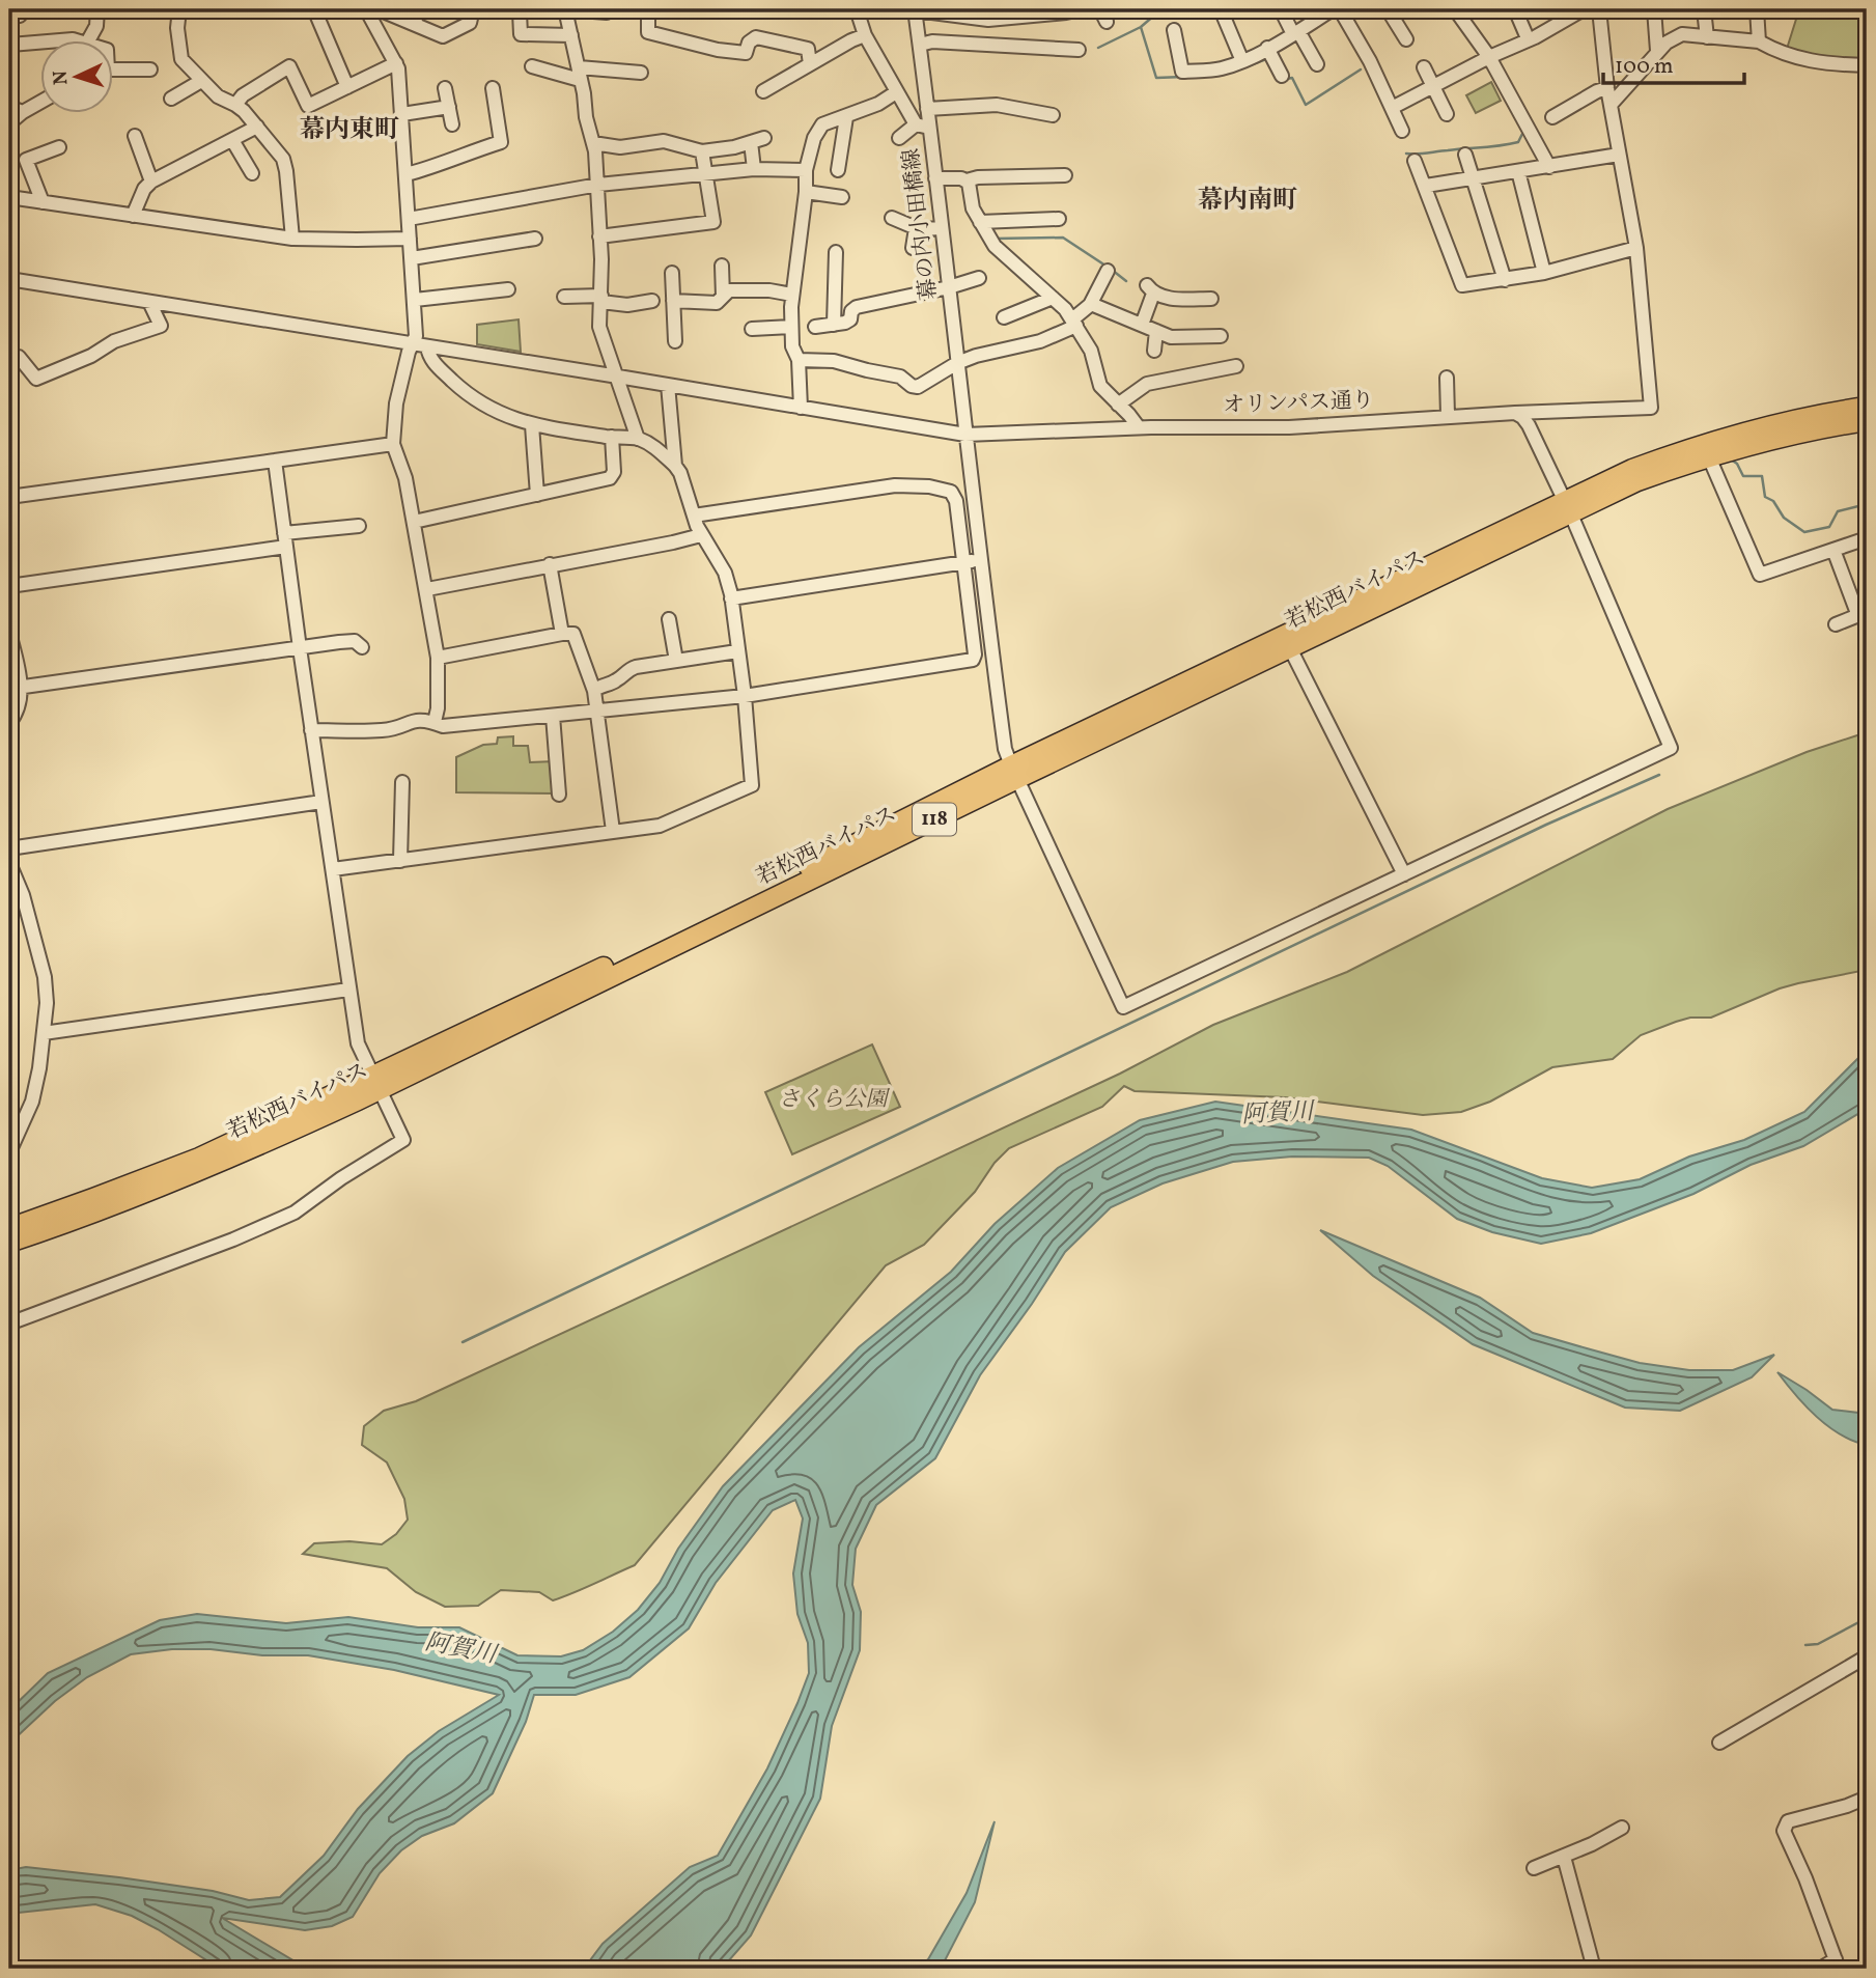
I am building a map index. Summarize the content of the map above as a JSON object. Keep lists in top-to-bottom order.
{
  "streets": {
    "highway": ["若松西バイパス", "118"],
    "street": ["幕の内小田橋線", "オリンパス通り"]
  },
  "crossings": [
    ["幕の内小田橋線", "オリンパス通り"],
    ["幕の内小田橋線", "若松西バイパス"]
  ],
  "districts": ["幕内東町", "幕内南町"],
  "water": ["阿賀川"],
  "parks": ["さくら公園"],
  "scale_bar": "100 m",
  "north": "left"
}
